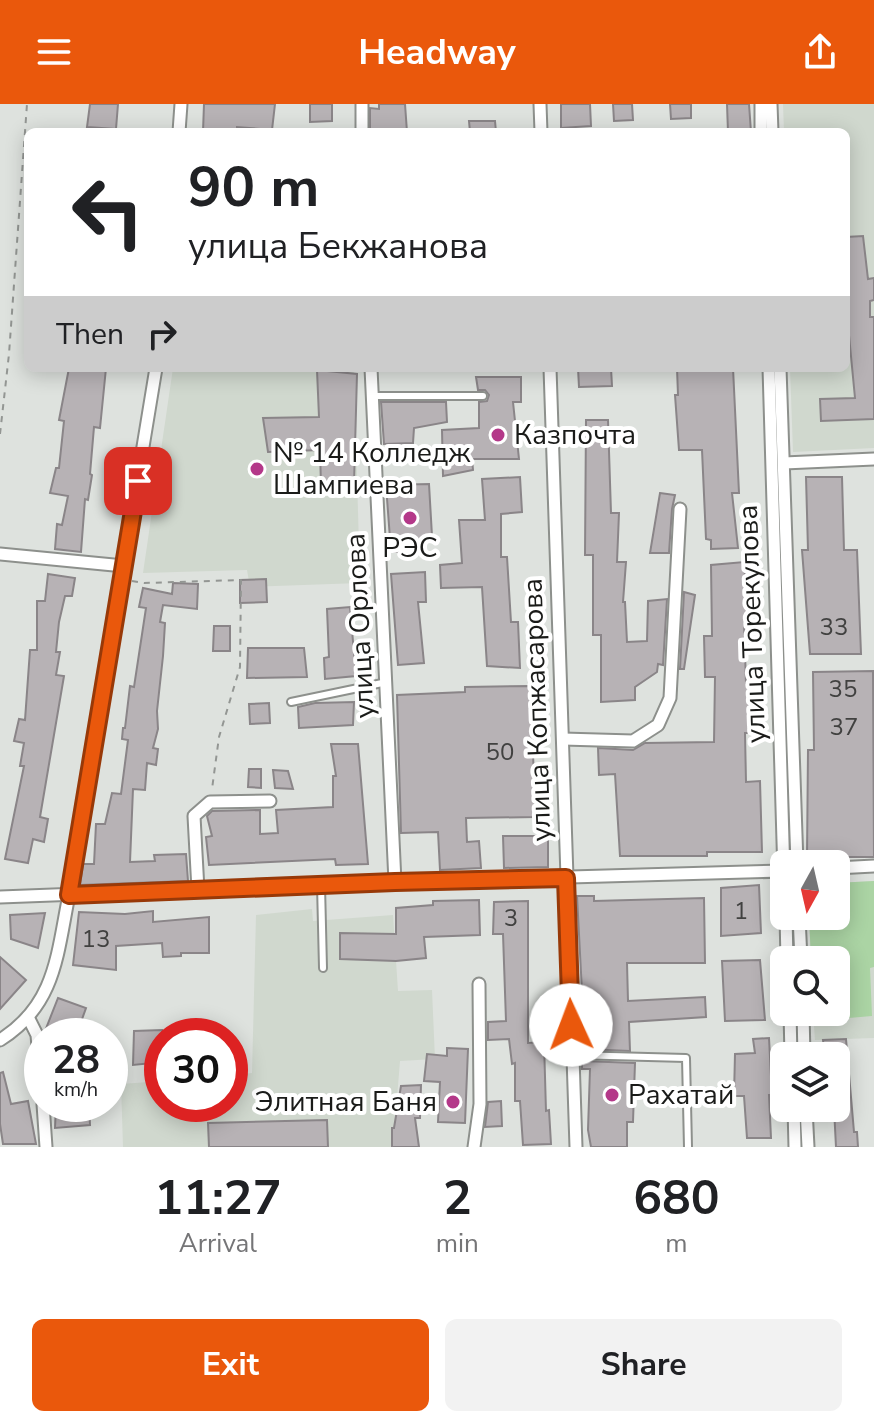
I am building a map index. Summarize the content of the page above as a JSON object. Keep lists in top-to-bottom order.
{
  "streets": {
    "street": ["улица Торекулова", "улица Орлова", "улица Копжасарова"]
  },
  "places": [
    "Казпочта",
    "№ 14 Колледж Шампиева",
    "РЭС",
    "Рахатай",
    "Элитная Баня"
  ],
  "house_numbers": [
    "33",
    "35",
    "37",
    "50",
    "1",
    "3",
    "13"
  ],
  "north": "bottom",
  "page": {
    "header": "Headway",
    "turn": ["90 m", "улица Бекжанова"],
    "then": "Then",
    "speed": "28 km/h",
    "limit": "30",
    "eta": [
      "11:27",
      "Arrival",
      "2",
      "min",
      "680",
      "m"
    ],
    "buttons": ["Exit", "Share"]
  }
}
